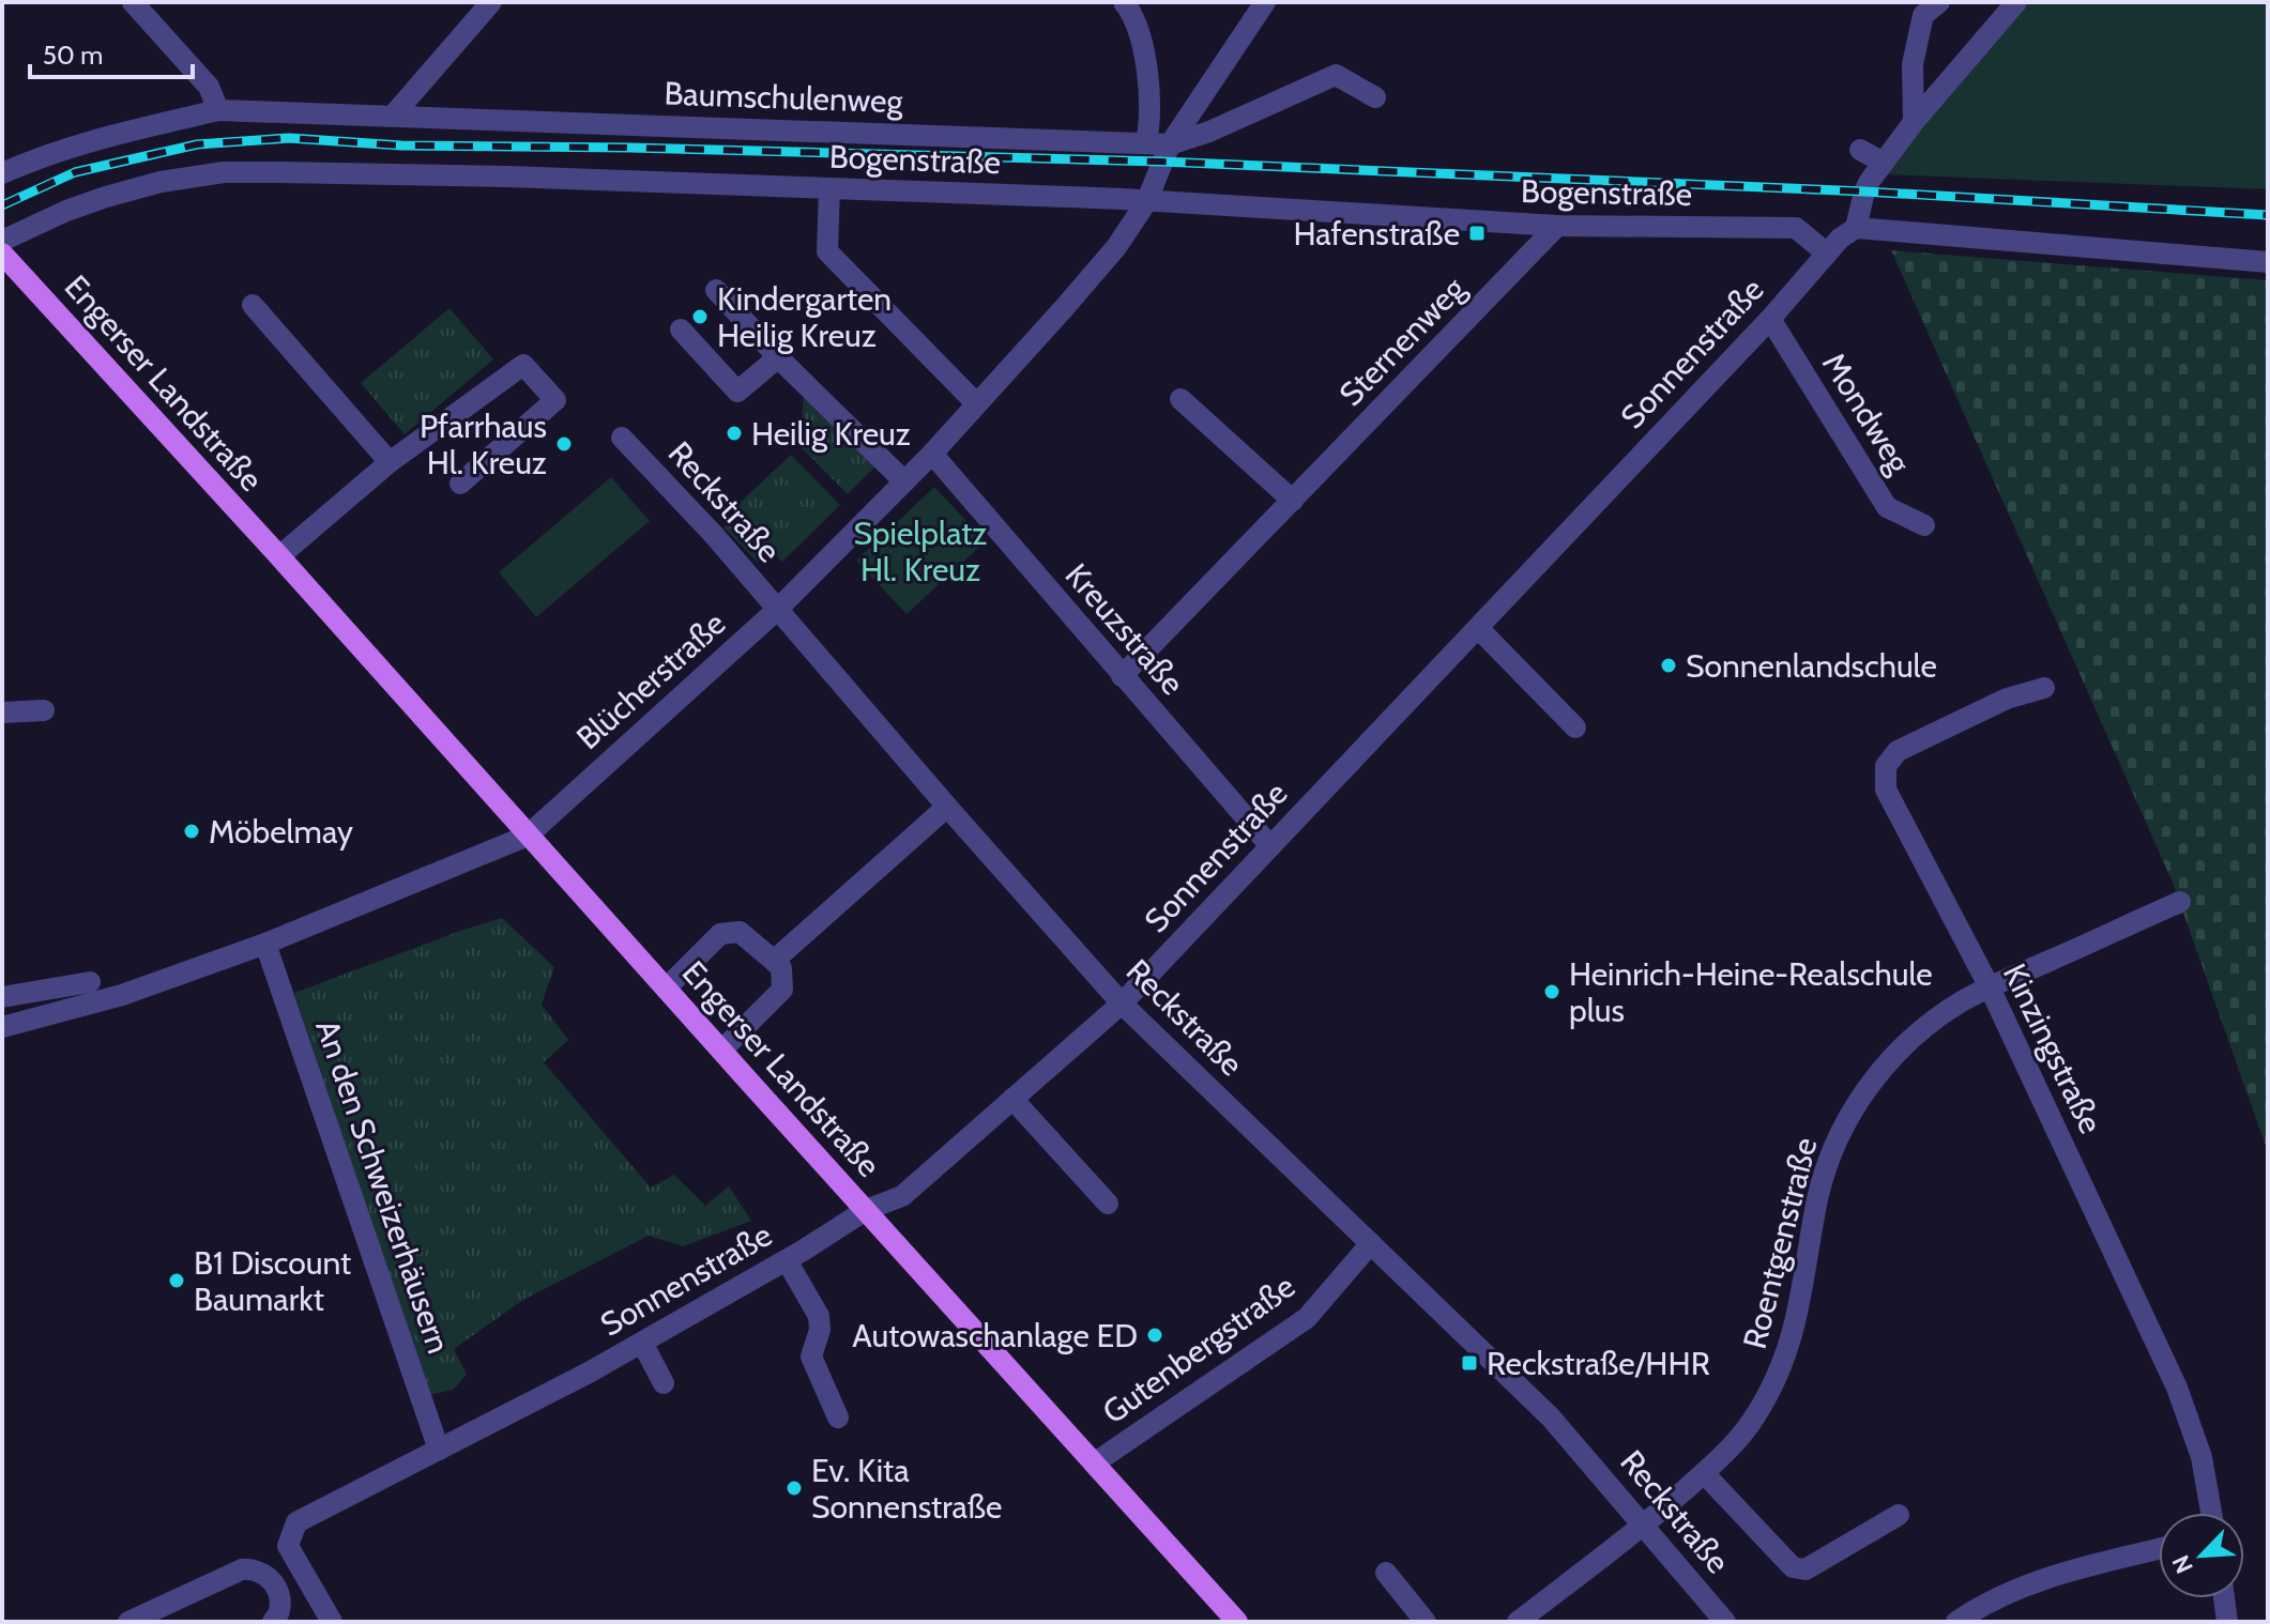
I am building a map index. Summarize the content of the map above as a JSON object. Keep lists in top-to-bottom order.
{
  "streets": {
    "main road": ["Engerser Landstraße"],
    "street": [
      "Baumschulenweg",
      "Bogenstraße",
      "Sternenweg",
      "Sonnenstraße",
      "Mondweg",
      "Reckstraße",
      "Kreuzstraße",
      "Blücherstraße",
      "Kinzingstraße",
      "An den Schweizerhäusern",
      "Roentgenstraße",
      "Gutenbergstraße"
    ]
  },
  "crossings": [
    ["Baumschulenweg", "Blücherstraße"],
    ["Bogenstraße", "Sternenweg"],
    ["Bogenstraße", "Sonnenstraße"],
    ["Bogenstraße", "Blücherstraße"],
    ["Sternenweg", "Kreuzstraße"],
    ["Sonnenstraße", "Engerser Landstraße"],
    ["Sonnenstraße", "Mondweg"],
    ["Sonnenstraße", "Reckstraße"],
    ["Sonnenstraße", "Kreuzstraße"],
    ["Sonnenstraße", "An den Schweizerhäusern"],
    ["Engerser Landstraße", "Blücherstraße"],
    ["Engerser Landstraße", "Gutenbergstraße"],
    ["Reckstraße", "Blücherstraße"],
    ["Reckstraße", "Roentgenstraße"],
    ["Reckstraße", "Gutenbergstraße"],
    ["Kreuzstraße", "Blücherstraße"],
    ["Blücherstraße", "An den Schweizerhäusern"],
    ["Kinzingstraße", "Roentgenstraße"]
  ],
  "parks": ["Spielplatz Hl. Kreuz"],
  "places": {
    "transit": ["Hafenstraße", "Reckstraße/HHR"],
    "other": [
      "Kindergarten Heilig Kreuz",
      "Heilig Kreuz",
      "Pfarrhaus Hl. Kreuz",
      "Sonnenlandschule",
      "Möbelmay",
      "Heinrich-Heine-Realschule plus",
      "B1 Discount Baumarkt",
      "Autowaschanlage ED",
      "Ev. Kita Sonnenstraße"
    ]
  },
  "scale_bar": "50 m",
  "north": "bottom left"
}
